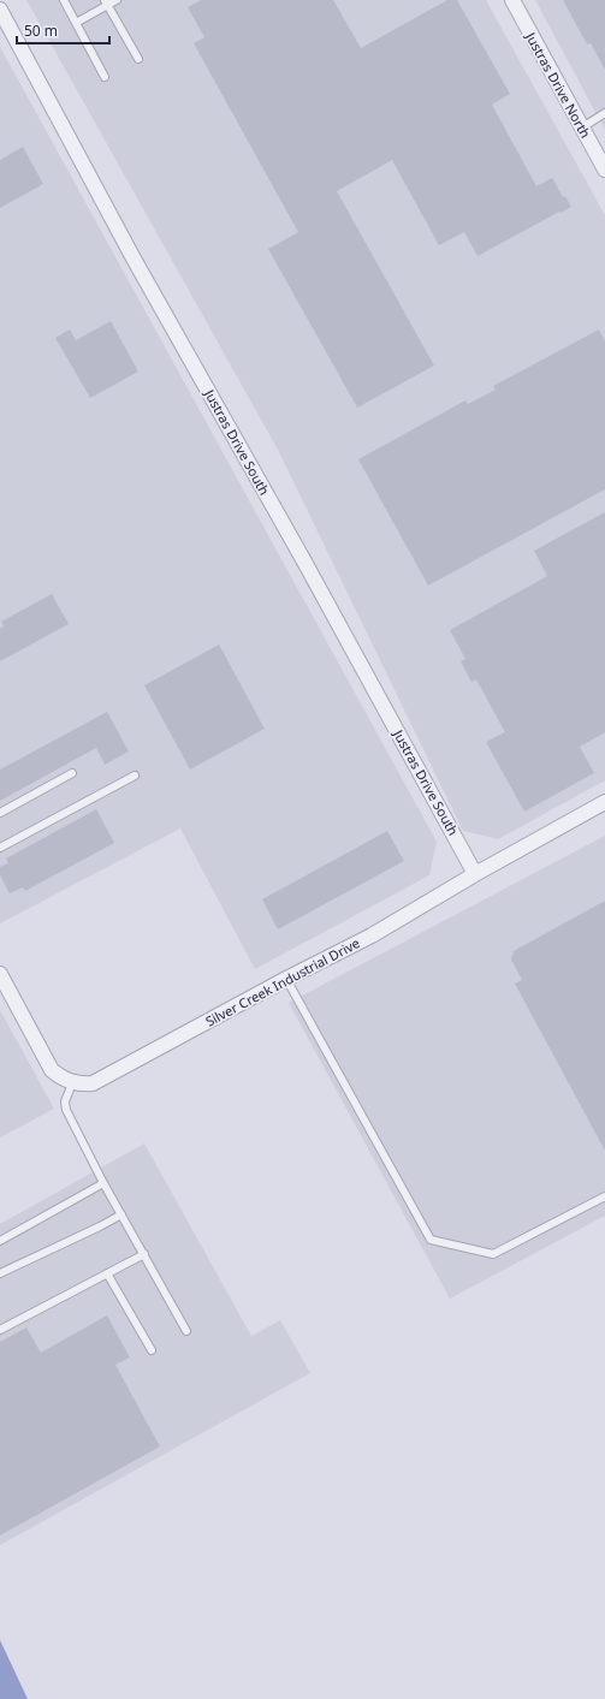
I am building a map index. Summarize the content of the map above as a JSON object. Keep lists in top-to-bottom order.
{
  "streets": {
    "street": ["Justras Drive North", "Justras Drive South", "Silver Creek Industrial Drive"]
  },
  "crossings": [
    ["Justras Drive South", "Silver Creek Industrial Drive"]
  ],
  "scale_bar": "50 m"
}
